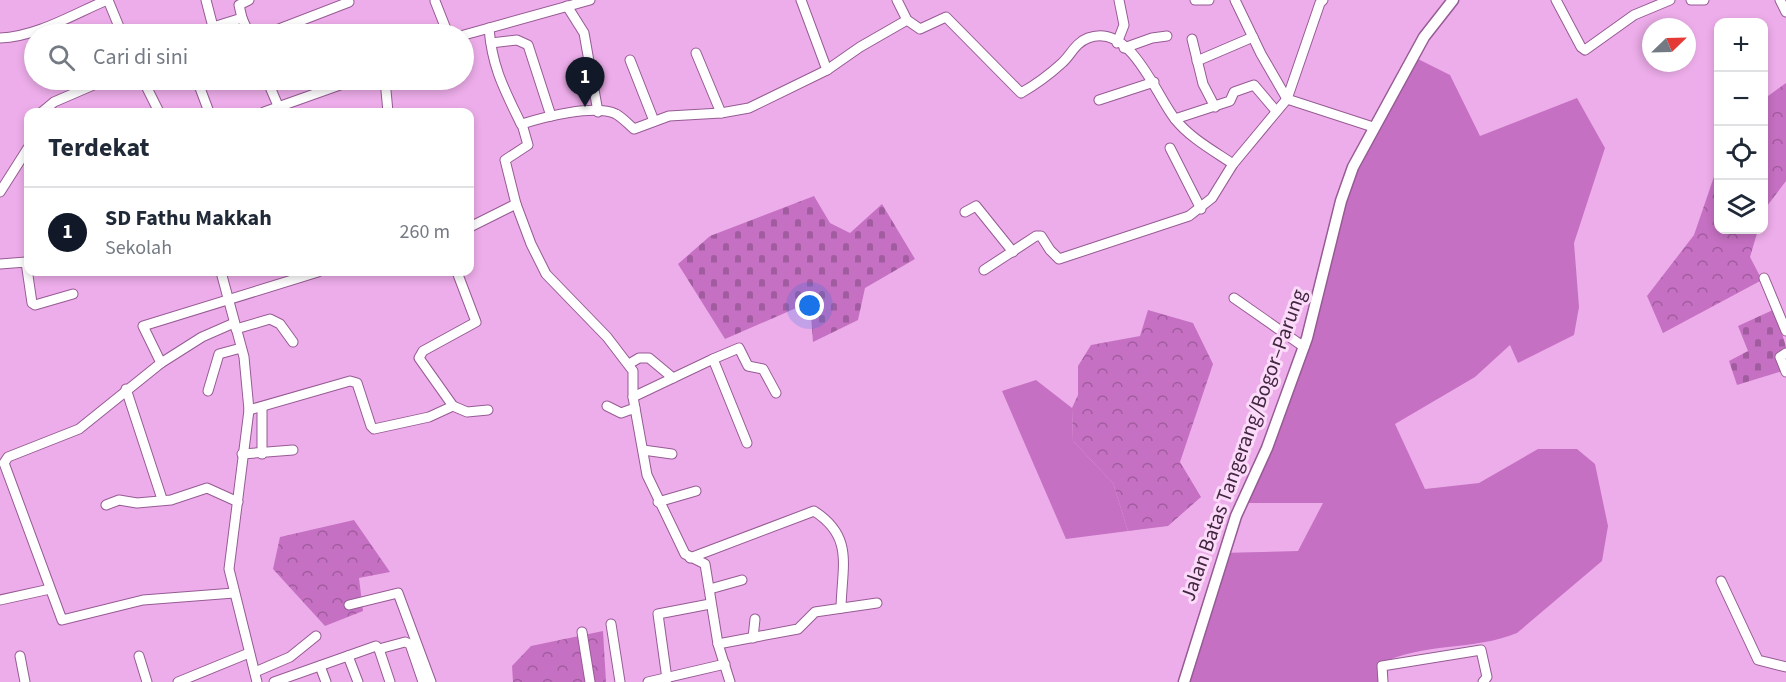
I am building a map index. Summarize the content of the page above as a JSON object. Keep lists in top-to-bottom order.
{
  "streets": {
    "main road": ["Jalan Batas Tangerang/Bogor–Parung"]
  },
  "north": "top right",
  "page": {
    "map_buttons": ["+", "−"],
    "search": "Cari di sini",
    "pins": "1",
    "heading": "Terdekat",
    "list": [
      {
        "mark": "1",
        "name": "SD Fathu Makkah",
        "note": "Sekolah",
        "value": "260 m"
      }
    ]
  }
}
